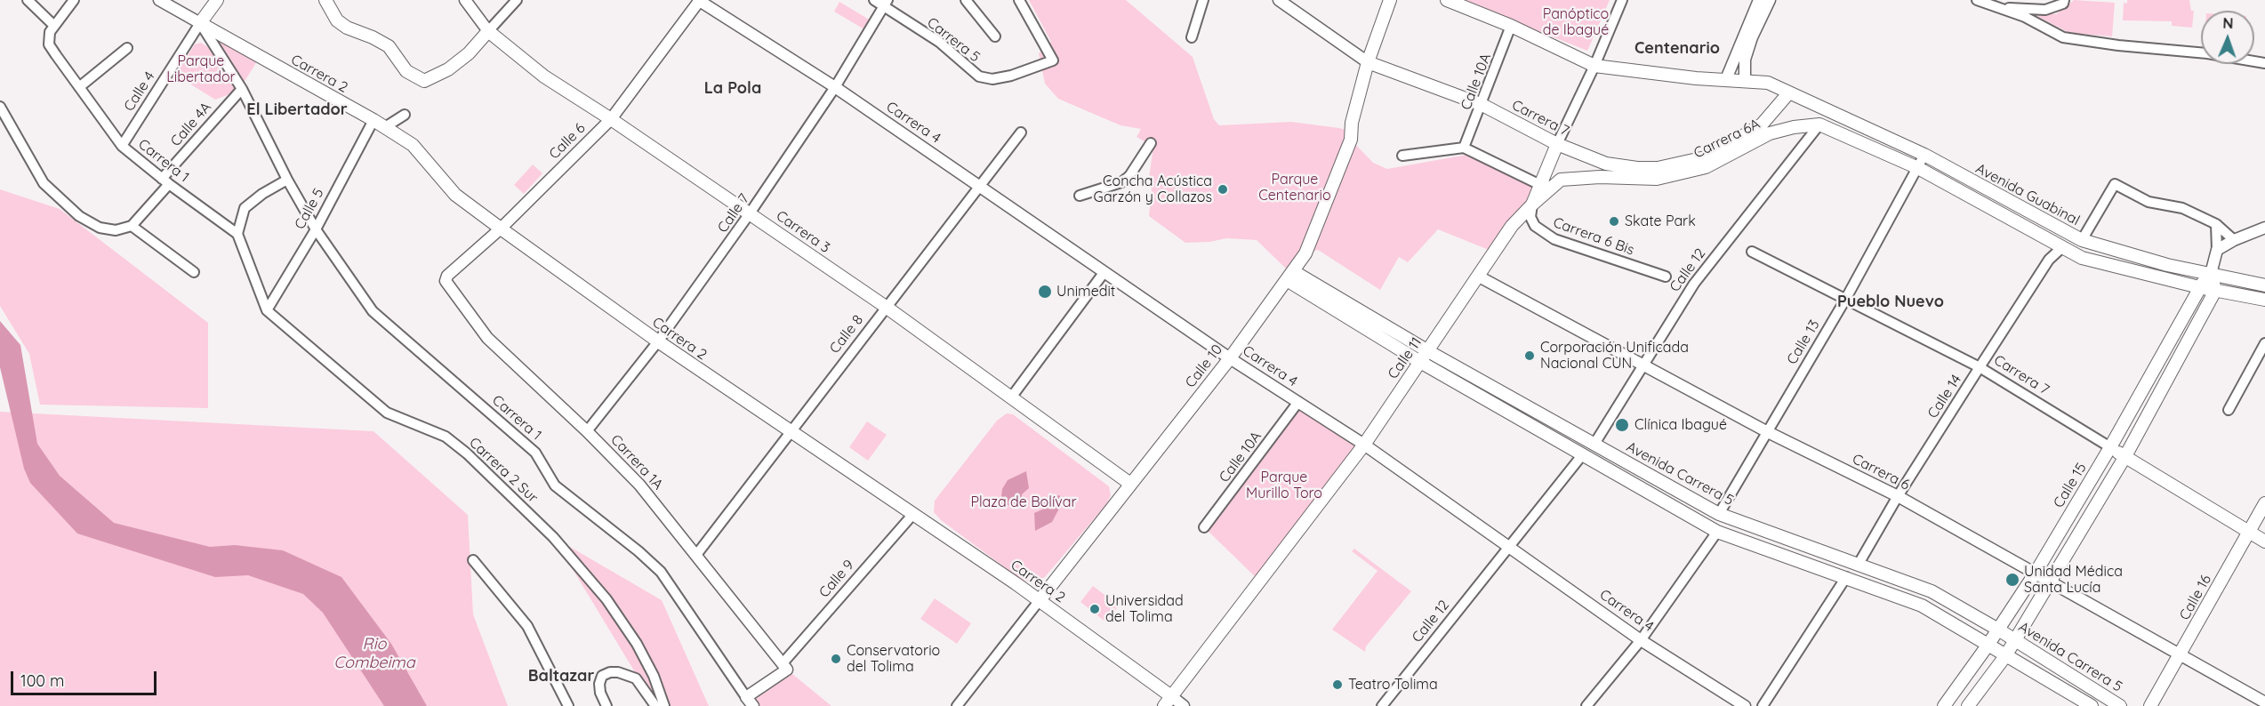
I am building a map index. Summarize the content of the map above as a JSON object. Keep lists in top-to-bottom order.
{
  "streets": {
    "main road": [
      "Carrera 2",
      "Calle 4",
      "Carrera 7",
      "Carrera 6A",
      "Avenida Guabinal",
      "Carrera 3",
      "Calle 11",
      "Calle 10",
      "Avenida Carrera 5",
      "Calle 15",
      "Calle 16"
    ],
    "street": [
      "Carrera 5",
      "Calle 10A",
      "Carrera 4",
      "Calle 4A",
      "Calle 6",
      "Carrera 1",
      "Calle 5",
      "Calle 7",
      "Carrera 6 Bis",
      "Calle 12",
      "Calle 8",
      "Calle 13",
      "Calle 14",
      "Carrera 1A",
      "Carrera 2 Sur",
      "Carrera 6",
      "Calle 9"
    ]
  },
  "crossings": [
    ["Carrera 5", "Calle 7"],
    ["Carrera 2", "Calle 4"],
    ["Carrera 2", "Calle 6"],
    ["Carrera 2", "Carrera 1"],
    ["Carrera 2", "Calle 5"],
    ["Carrera 2", "Calle 7"],
    ["Carrera 2", "Calle 8"],
    ["Carrera 2", "Calle 11"],
    ["Carrera 2", "Calle 10"],
    ["Carrera 2", "Calle 9"],
    ["Calle 10A", "Carrera 7"],
    ["Calle 10A", "Carrera 4"],
    ["Calle 10A", "Carrera 6A"],
    ["Calle 4", "Carrera 1"],
    ["Carrera 7", "Carrera 6A"],
    ["Carrera 7", "Avenida Guabinal"],
    ["Carrera 7", "Calle 13"],
    ["Carrera 7", "Calle 11"],
    ["Carrera 7", "Calle 10"],
    ["Carrera 7", "Calle 14"],
    ["Carrera 7", "Calle 15"],
    ["Carrera 7", "Calle 16"],
    ["Carrera 4", "Calle 6"],
    ["Carrera 4", "Calle 7"],
    ["Carrera 4", "Calle 12"],
    ["Carrera 4", "Calle 8"],
    ["Carrera 4", "Calle 11"],
    ["Carrera 4", "Calle 10"],
    ["Calle 4A", "Carrera 1"],
    ["Carrera 6A", "Avenida Guabinal"],
    ["Carrera 6A", "Carrera 6 Bis"],
    ["Carrera 6A", "Calle 12"],
    ["Carrera 6A", "Calle 11"],
    ["Calle 6", "Carrera 3"],
    ["Calle 6", "Carrera 1A"],
    ["Carrera 1", "Calle 5"],
    ["Carrera 1", "Calle 9"],
    ["Avenida Guabinal", "Calle 12"],
    ["Avenida Guabinal", "Calle 13"],
    ["Avenida Guabinal", "Calle 11"],
    ["Avenida Guabinal", "Calle 14"],
    ["Avenida Guabinal", "Calle 15"],
    ["Calle 5", "Carrera 2 Sur"],
    ["Calle 7", "Carrera 3"],
    ["Calle 7", "Carrera 1A"],
    ["Carrera 3", "Calle 8"],
    ["Carrera 3", "Calle 10"],
    ["Carrera 6 Bis", "Calle 11"],
    ["Calle 12", "Carrera 6"],
    ["Calle 12", "Avenida Carrera 5"],
    ["Calle 8", "Carrera 1A"],
    ["Calle 13", "Carrera 6"],
    ["Calle 13", "Avenida Carrera 5"],
    ["Calle 11", "Carrera 6"],
    ["Calle 11", "Avenida Carrera 5"],
    ["Calle 10", "Avenida Carrera 5"],
    ["Calle 14", "Carrera 6"],
    ["Calle 14", "Avenida Carrera 5"],
    ["Carrera 1A", "Calle 9"],
    ["Carrera 6", "Calle 15"],
    ["Carrera 6", "Calle 16"],
    ["Avenida Carrera 5", "Calle 15"]
  ],
  "districts": [
    "Centenario",
    "La Pola",
    "El Libertador",
    "Pueblo Nuevo",
    "Baltazar"
  ],
  "water": ["Rio Combeima"],
  "parks": [
    "Panóptico de Ibagué",
    "Parque Libertador",
    "Parque Centenario",
    "Parque Murillo Toro",
    "Plaza de Bolívar"
  ],
  "places": [
    "Concha Acústica Garzón y Collazos",
    "Skate Park",
    "Unimedit",
    "Corporación Unificada Nacional CUN",
    "Clínica Ibagué",
    "Unidad Médica Santa Lucía",
    "Universidad del Tolima",
    "Conservatorio del Tolima",
    "Teatro Tolima"
  ],
  "scale_bar": "100 m",
  "north": "top"
}
